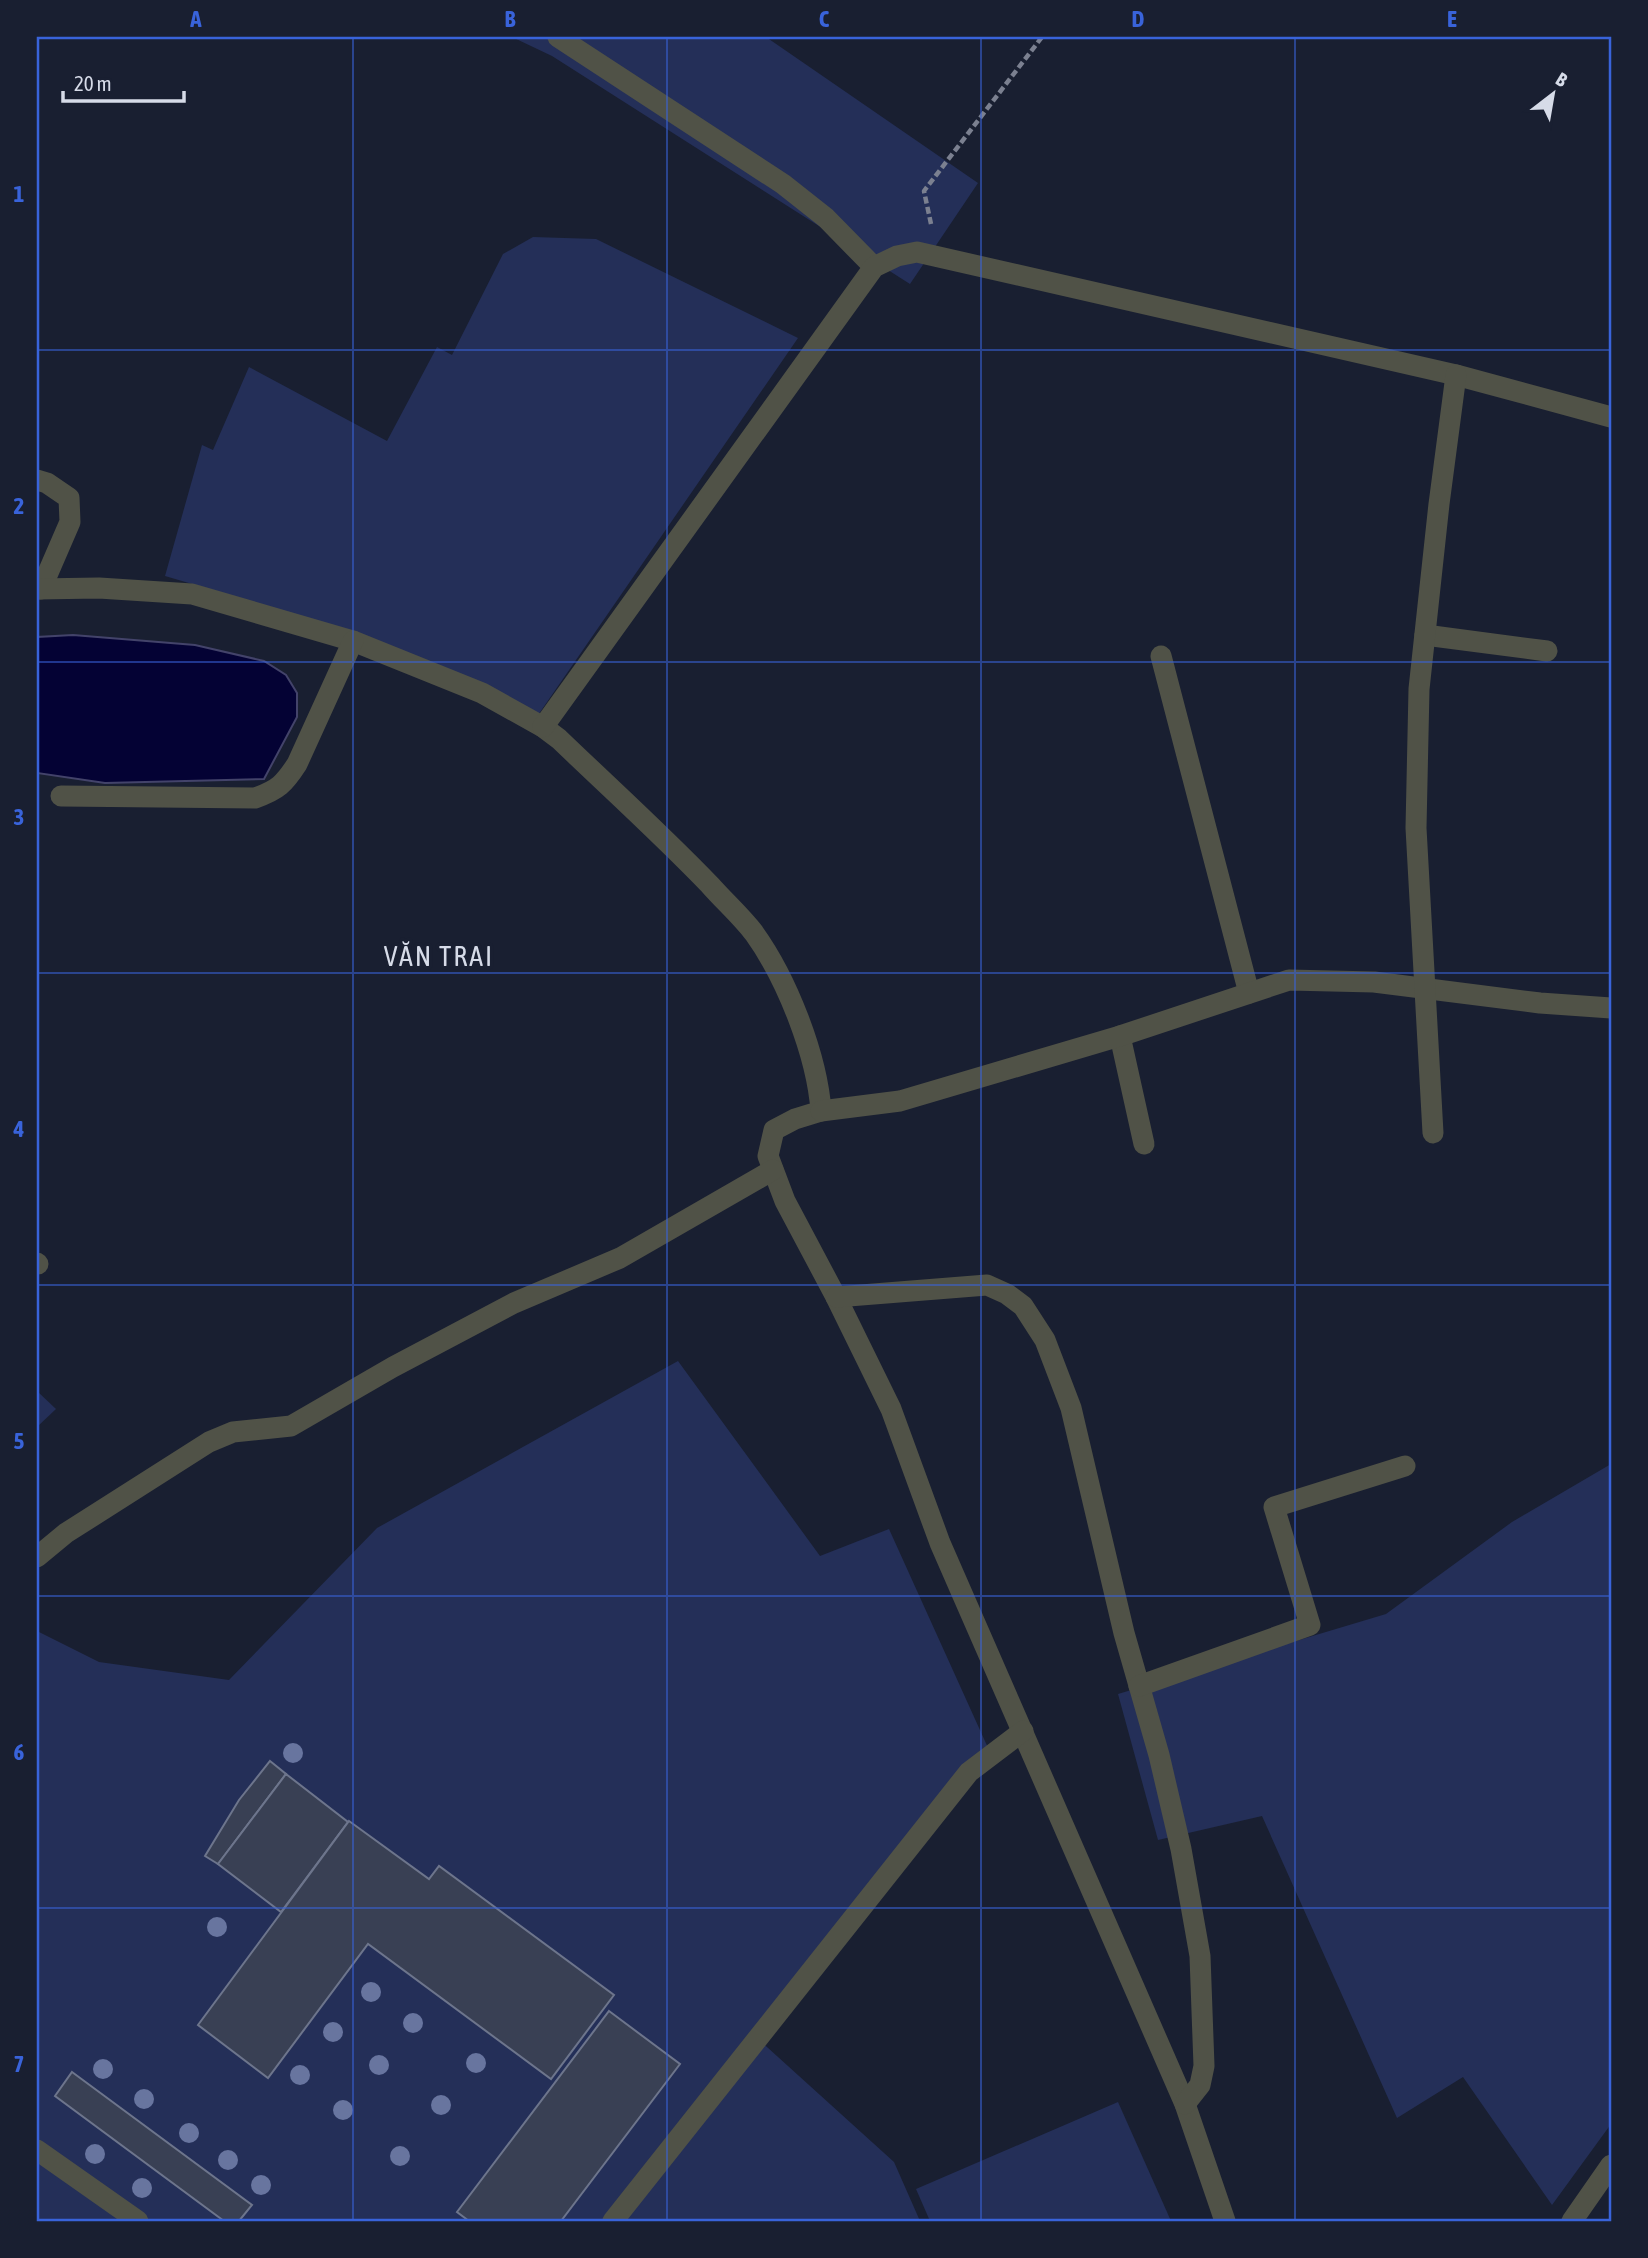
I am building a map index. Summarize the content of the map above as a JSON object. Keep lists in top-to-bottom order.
{
  "districts": ["VĂN TRAI"],
  "scale_bar": "20 m",
  "north": "top right",
  "grid": {
    "columns": [
      "A",
      "B",
      "C",
      "D",
      "E"
    ],
    "rows": [
      "1",
      "2",
      "3",
      "4",
      "5",
      "6",
      "7"
    ]
  }
}
